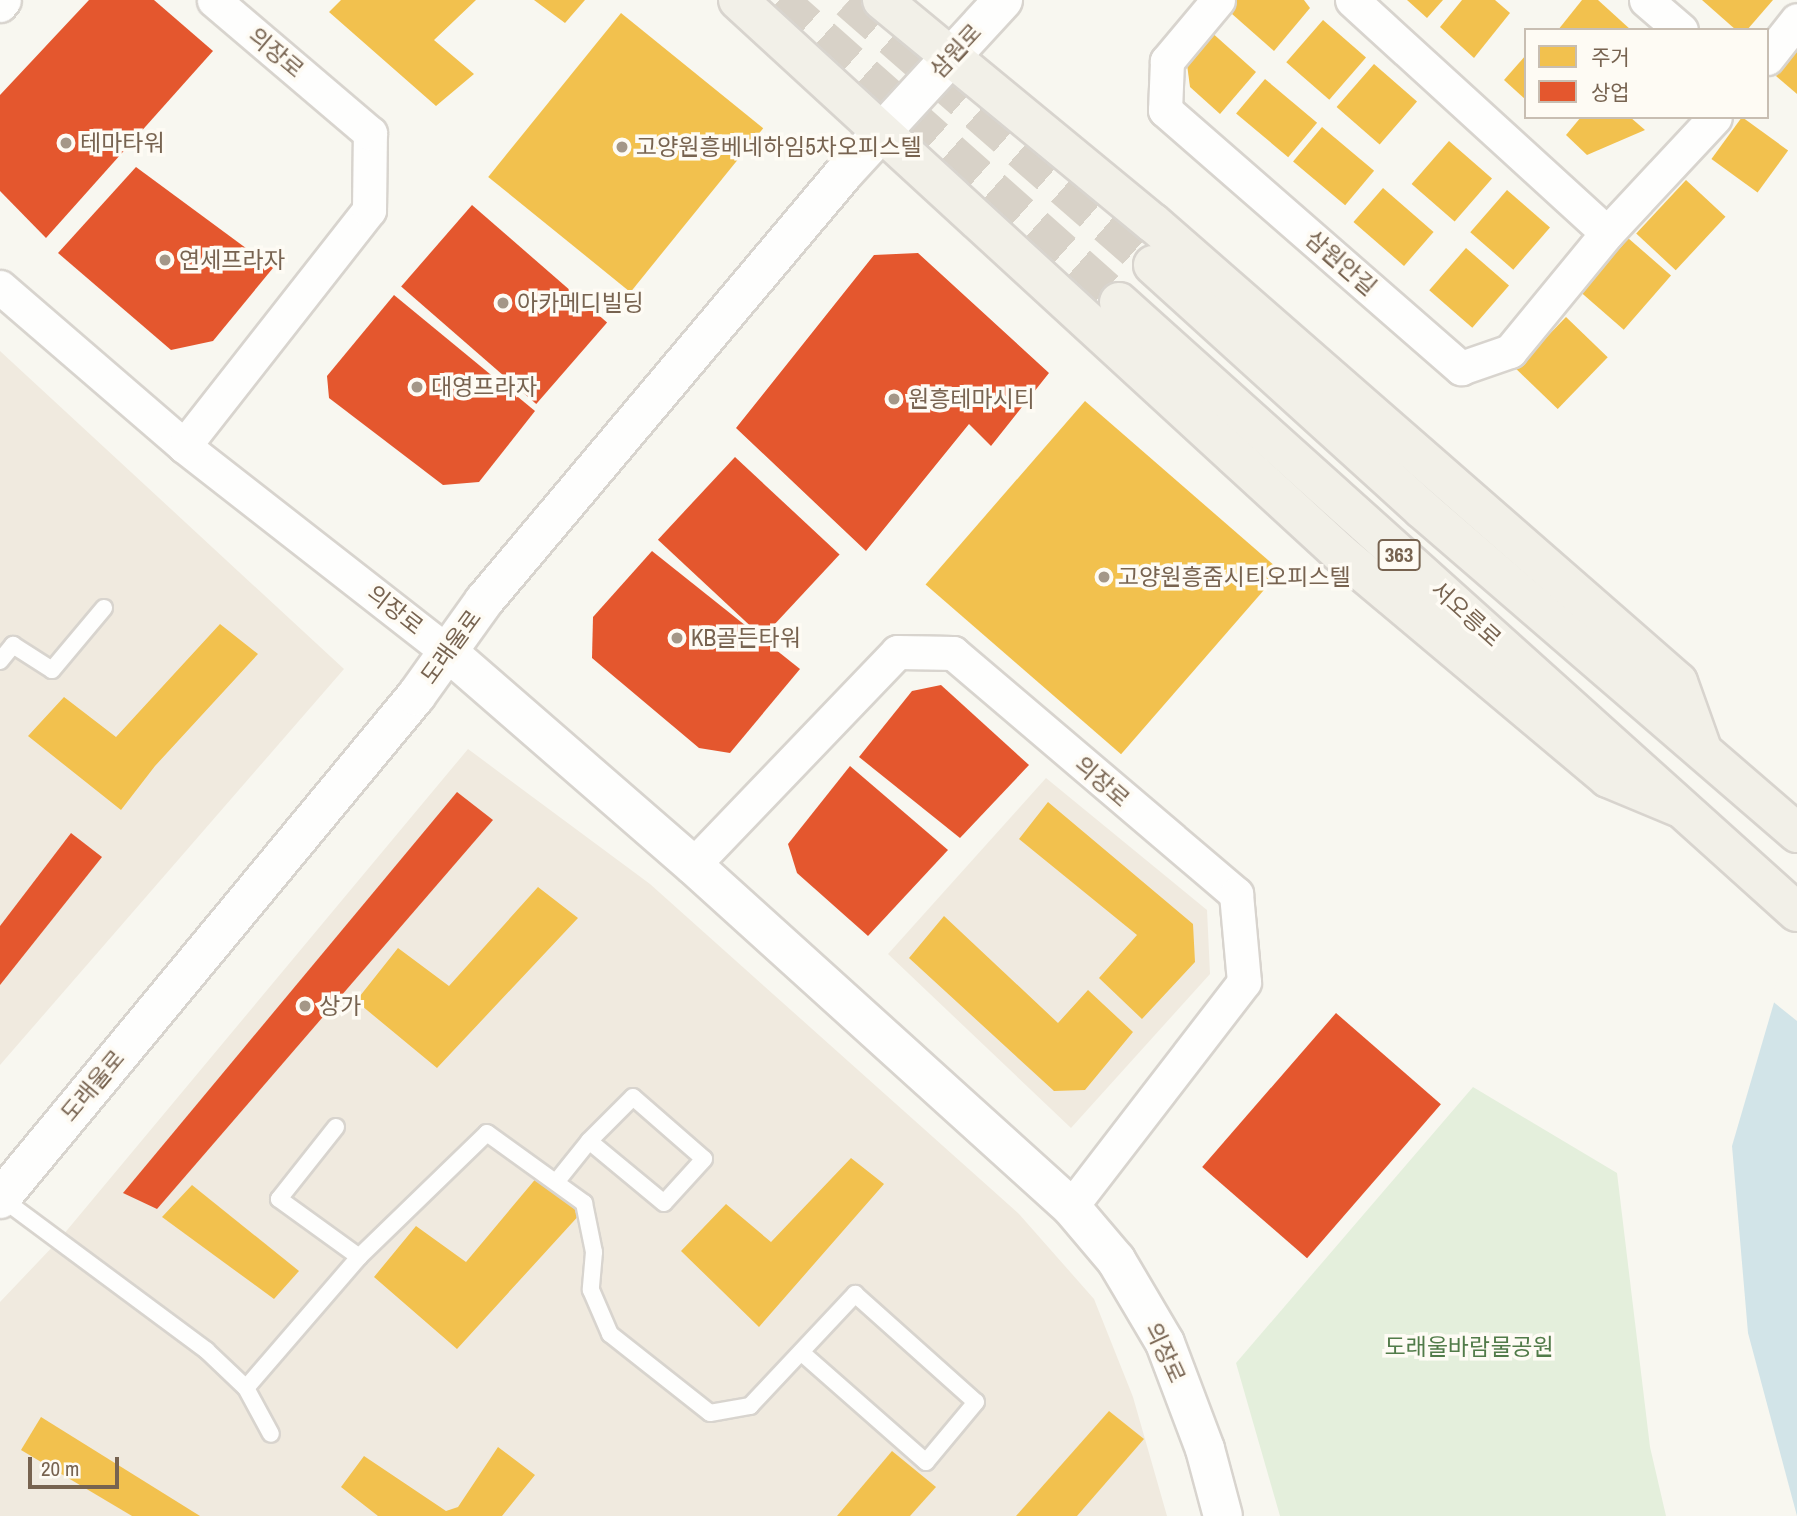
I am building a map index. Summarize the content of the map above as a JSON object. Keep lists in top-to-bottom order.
{
  "streets": {
    "main road": [
      "삼원로",
      "의장로",
      "363",
      "서오릉로",
      "도래울로"
    ],
    "street": ["삼원안길"]
  },
  "crossings": [
    ["삼원로", "도래울로"],
    ["의장로", "도래울로"],
    ["363", "서오릉로"]
  ],
  "parks": ["도래울바람물공원"],
  "places": [
    "테마타워",
    "고양원흥베네하임5차오피스텔",
    "연세프라자",
    "아카메디빌딩",
    "대영프라자",
    "원흥테마시티",
    "고양원흥줌시티오피스텔",
    "KB골든타워",
    "상가"
  ],
  "legend": ["주거", "상업"],
  "scale_bar": "20 m"
}
